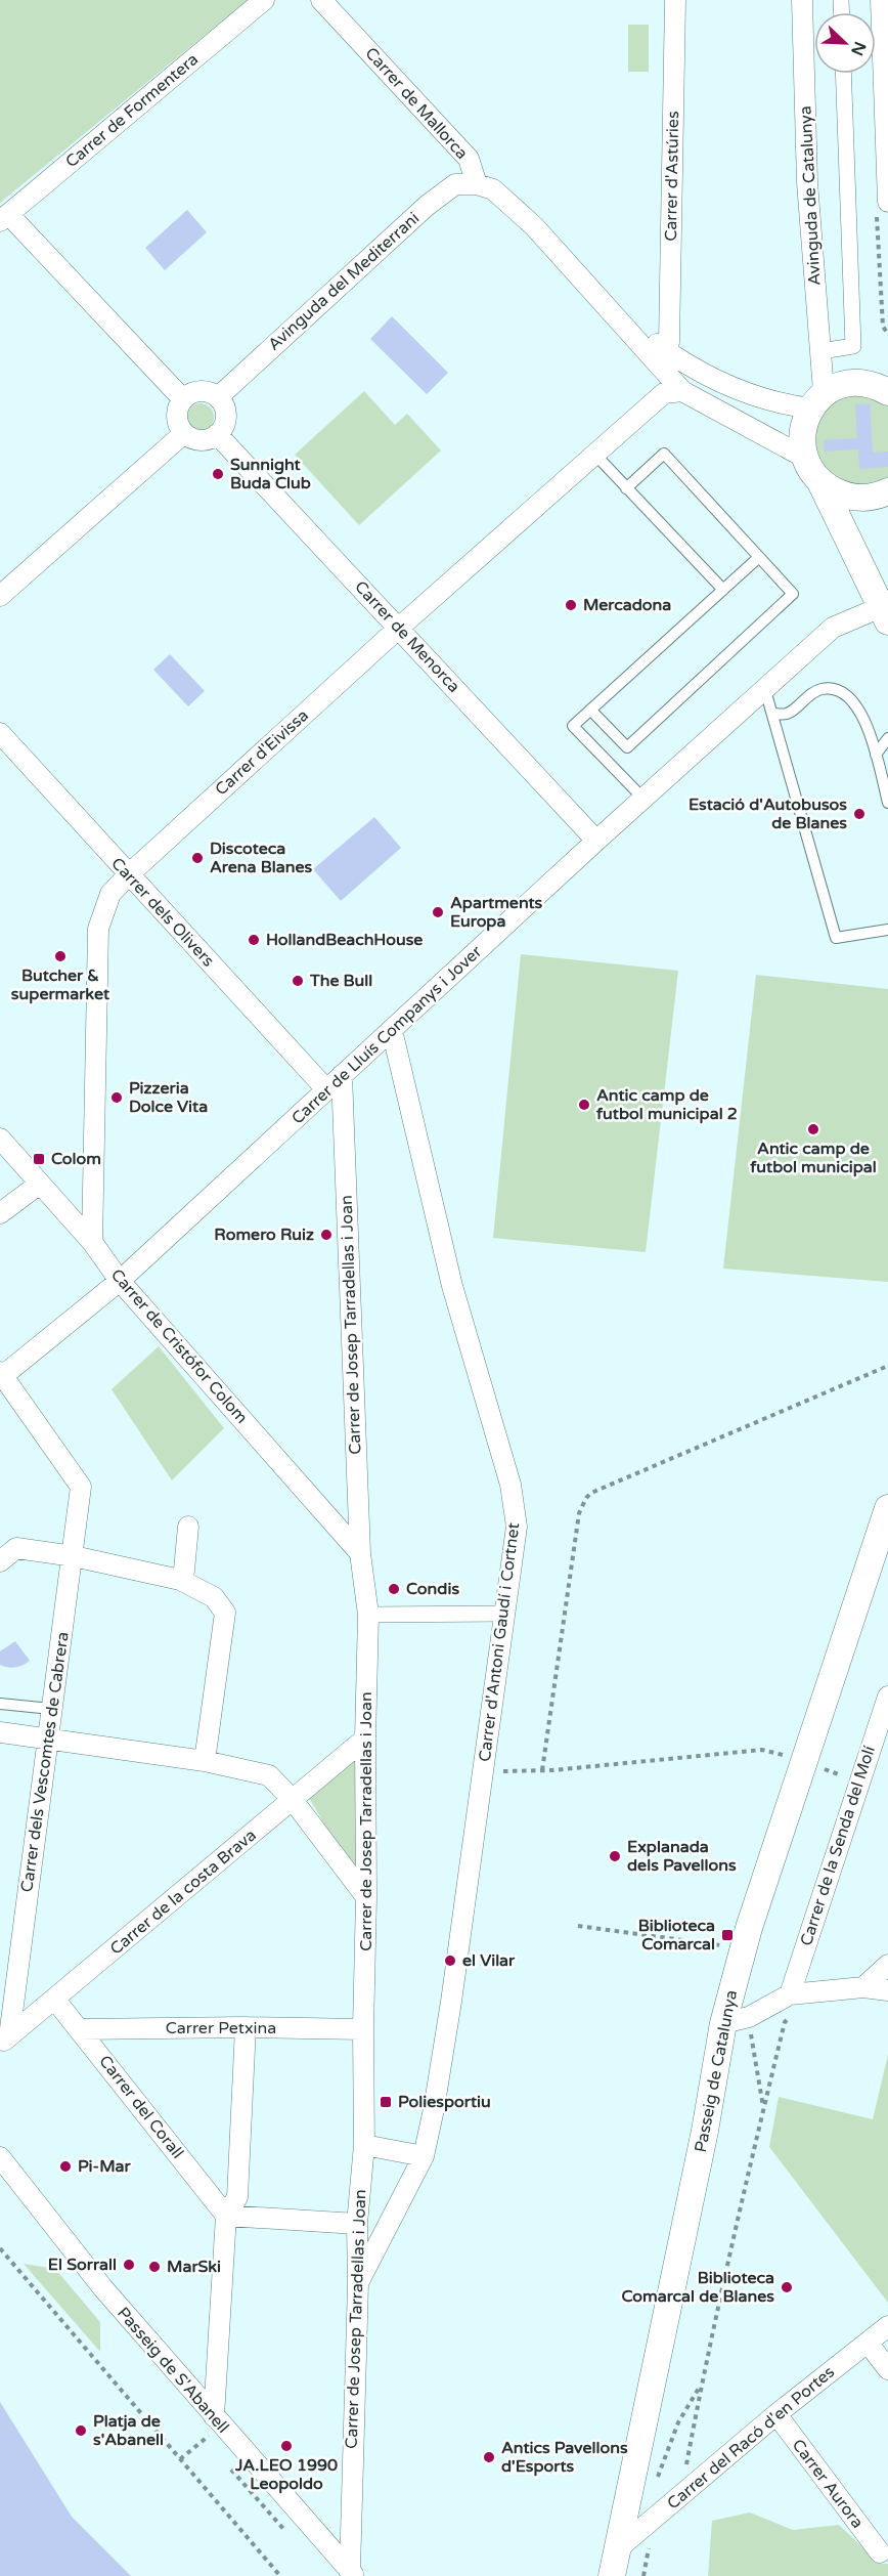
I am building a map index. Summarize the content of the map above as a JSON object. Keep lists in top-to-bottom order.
{
  "streets": {
    "street": [
      "Carrer de Mallorca",
      "Carrer de Formentera",
      "Carrer d'Astúries",
      "Avinguda de Catalunya",
      "Avinguda del Mediterrani",
      "Carrer de Menorca",
      "Carrer d'Eivissa",
      "Carrer dels Olivers",
      "Carrer de Lluís Companys i Jover",
      "Carrer de Josep Tarradellas i Joan",
      "Carrer de Cristófor Colom",
      "Carrer d'Antoni Gaudí i Cortnet",
      "Carrer dels Vescomtes de Cabrera",
      "Carrer de la Senda del Molí",
      "Carrer de la costa Brava",
      "Carrer Petxina",
      "Passeig de Catalunya",
      "Carrer del Corall",
      "Passeig de S'Abanell",
      "Carrer del Racó d'en Portes",
      "Carrer Aurora"
    ]
  },
  "crossings": [
    ["Carrer de Mallorca", "Avinguda del Mediterrani"],
    ["Avinguda del Mediterrani", "Carrer de Menorca"],
    ["Carrer de Menorca", "Carrer d'Eivissa"],
    ["Carrer de Menorca", "Carrer de Lluís Companys i Jover"],
    ["Carrer d'Eivissa", "Carrer dels Olivers"],
    ["Carrer d'Eivissa", "Carrer de Cristófor Colom"],
    ["Carrer dels Olivers", "Carrer de Lluís Companys i Jover"],
    ["Carrer de Lluís Companys i Jover", "Carrer de Josep Tarradellas i Joan"],
    ["Carrer de Lluís Companys i Jover", "Carrer de Cristófor Colom"],
    ["Carrer de Lluís Companys i Jover", "Carrer d'Antoni Gaudí i Cortnet"],
    ["Carrer de Lluís Companys i Jover", "Carrer dels Vescomtes de Cabrera"],
    ["Carrer de Josep Tarradellas i Joan", "Carrer de Cristófor Colom"],
    ["Carrer de Josep Tarradellas i Joan", "Carrer d'Antoni Gaudí i Cortnet"],
    ["Carrer de Josep Tarradellas i Joan", "Carrer de la costa Brava"],
    ["Carrer de Josep Tarradellas i Joan", "Carrer Petxina"],
    ["Carrer de Josep Tarradellas i Joan", "Passeig de S'Abanell"],
    ["Carrer dels Vescomtes de Cabrera", "Carrer de la costa Brava"],
    ["Carrer de la costa Brava", "Carrer del Corall"],
    ["Carrer Petxina", "Carrer del Corall"],
    ["Passeig de Catalunya", "Carrer del Racó d'en Portes"],
    ["Carrer del Racó d'en Portes", "Carrer Aurora"]
  ],
  "places": {
    "other": [
      "Sunnight Buda Club",
      "Mercadona",
      "Estació d'Autobusos de Blanes",
      "Discoteca Arena Blanes",
      "Apartments Europa",
      "HollandBeachHouse",
      "Butcher & supermarket",
      "The Bull",
      "Pizzeria Dolce Vita",
      "Antic camp de futbol municipal 2",
      "Antic camp de futbol municipal",
      "Romero Ruiz",
      "Condis",
      "Explanada dels Pavellons",
      "el Vilar",
      "Pi-Mar",
      "El Sorrall",
      "MarSki",
      "Biblioteca Comarcal de Blanes",
      "Platja de s'Abanell",
      "JA.LEO 1990 Leopoldo",
      "Antics Pavellons d'Esports"
    ],
    "transit": ["Colom", "Biblioteca Comarcal", "Poliesportiu"]
  },
  "north": "bottom right"
}
